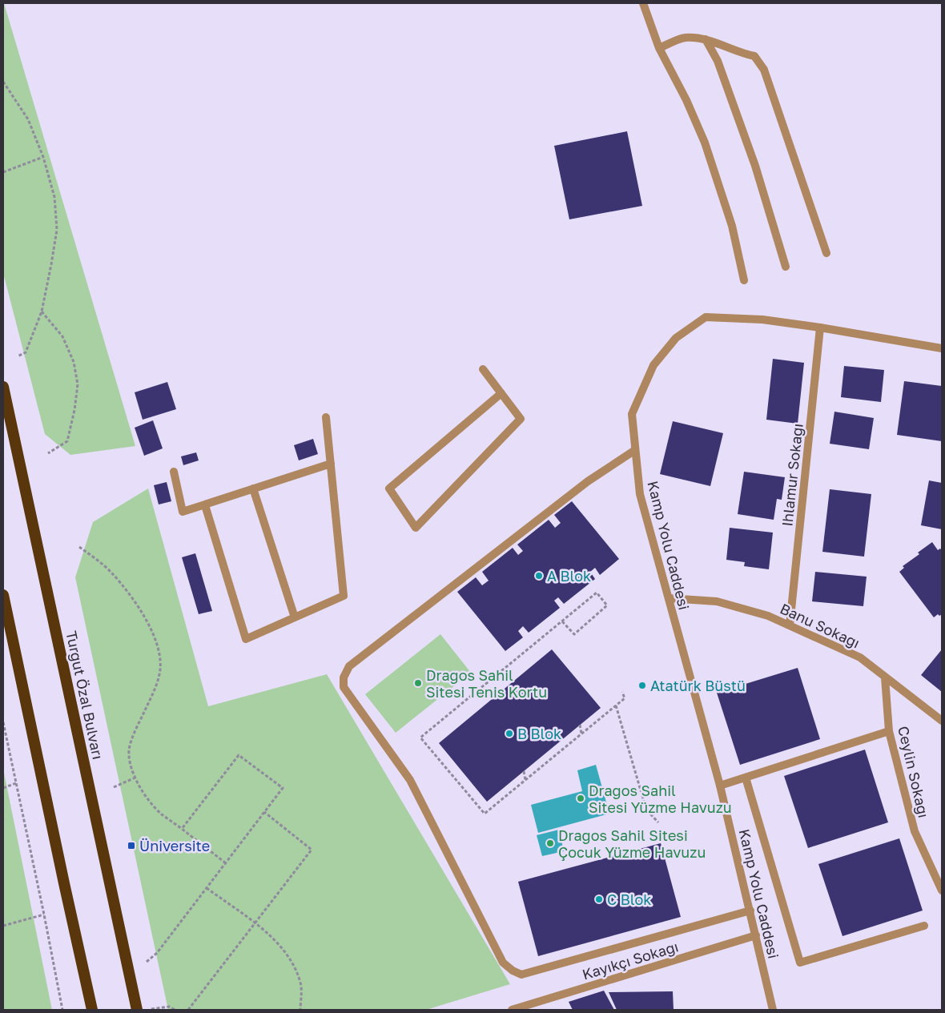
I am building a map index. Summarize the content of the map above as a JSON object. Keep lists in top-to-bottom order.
{
  "streets": {
    "highway": ["Turgut Özal Bulvarı"],
    "street": [
      "Ihlamur Sokağı",
      "Kamp Yolu Caddesi",
      "Banu Sokağı",
      "Ceylin Sokağı",
      "Kayıkçı Sokağı"
    ]
  },
  "crossings": [
    ["Ihlamur Sokağı", "Kamp Yolu Caddesi"],
    ["Ihlamur Sokağı", "Banu Sokağı"],
    ["Kamp Yolu Caddesi", "Banu Sokağı"],
    ["Kamp Yolu Caddesi", "Kayıkçı Sokağı"],
    ["Banu Sokağı", "Ceylin Sokağı"]
  ],
  "places": {
    "other": [
      "A Blok",
      "Dragos Sahil Sitesi Tenis Kortu",
      "Atatürk Büstü",
      "B Blok",
      "Dragos Sahil Sitesi Yüzme Havuzu",
      "Dragos Sahil Sitesi Çocuk Yüzme Havuzu",
      "C Blok"
    ],
    "transit": ["Üniversite"]
  }
}
